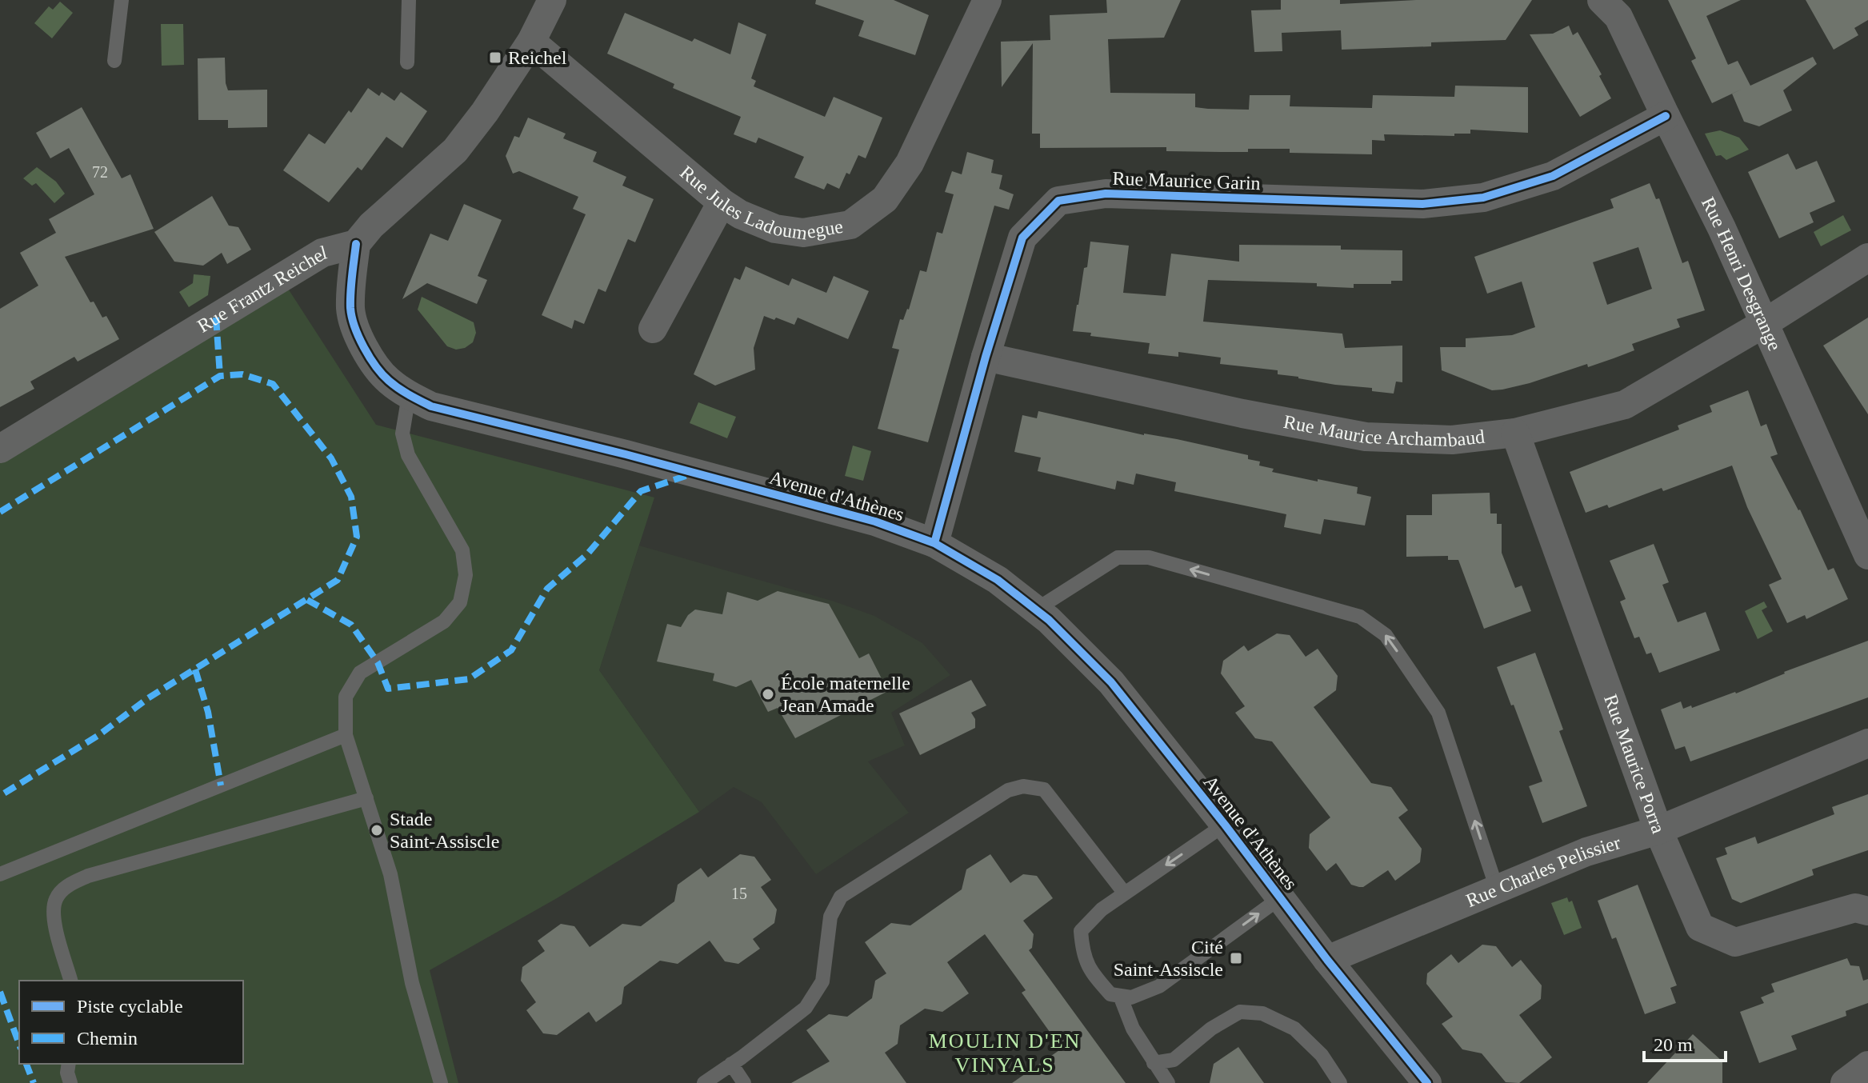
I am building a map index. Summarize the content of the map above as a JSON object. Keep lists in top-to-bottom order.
{
  "streets": {
    "street": [
      "Rue Maurice Garin",
      "Rue Jules Ladoumegue",
      "Rue Henri Desgrange",
      "Rue Frantz Reichel",
      "Rue Maurice Archambaud",
      "Avenue d'Athènes",
      "Rue Maurice Porra",
      "Rue Charles Pelissier"
    ]
  },
  "crossings": [
    ["Rue Maurice Garin", "Rue Henri Desgrange"],
    ["Rue Maurice Garin", "Rue Maurice Archambaud"],
    ["Rue Maurice Garin", "Avenue d'Athènes"],
    ["Rue Henri Desgrange", "Rue Maurice Archambaud"],
    ["Rue Frantz Reichel", "Avenue d'Athènes"],
    ["Rue Maurice Archambaud", "Rue Maurice Porra"],
    ["Avenue d'Athènes", "Rue Charles Pelissier"],
    ["Rue Maurice Porra", "Rue Charles Pelissier"]
  ],
  "districts": ["MOULIN D'EN VINYALS"],
  "places": {
    "transit": ["Reichel", "Cité Saint-Assiscle"],
    "other": ["École maternelle Jean Amade", "Stade Saint-Assiscle"]
  },
  "house_numbers": ["72", "15"],
  "legend": ["Piste cyclable", "Chemin"],
  "scale_bar": "20 m"
}
